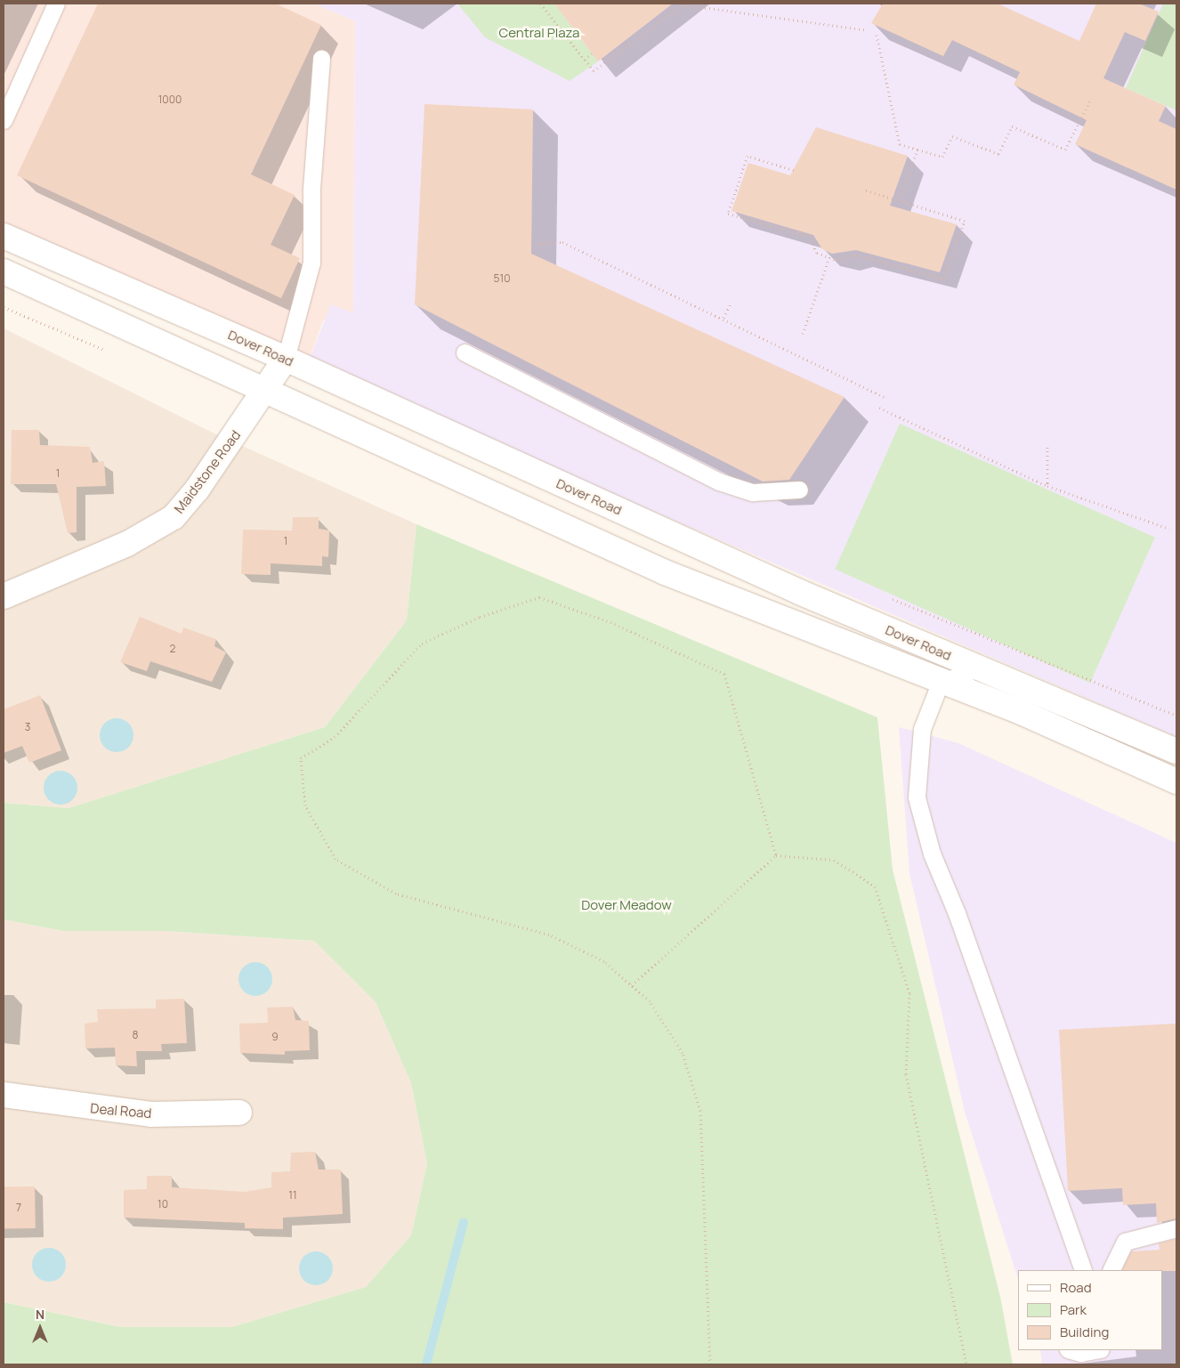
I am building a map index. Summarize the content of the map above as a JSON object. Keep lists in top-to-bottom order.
{
  "streets": {
    "street": ["Dover Road", "Maidstone Road", "Deal Road"]
  },
  "crossings": [
    ["Dover Road", "Maidstone Road"]
  ],
  "parks": ["Central Plaza", "Dover Meadow"],
  "house_numbers": [
    "1000",
    "510",
    "1",
    "1",
    "2",
    "3",
    "8",
    "9",
    "11",
    "10",
    "7"
  ],
  "legend": ["Road", "Park", "Building"],
  "north": "top"
}
